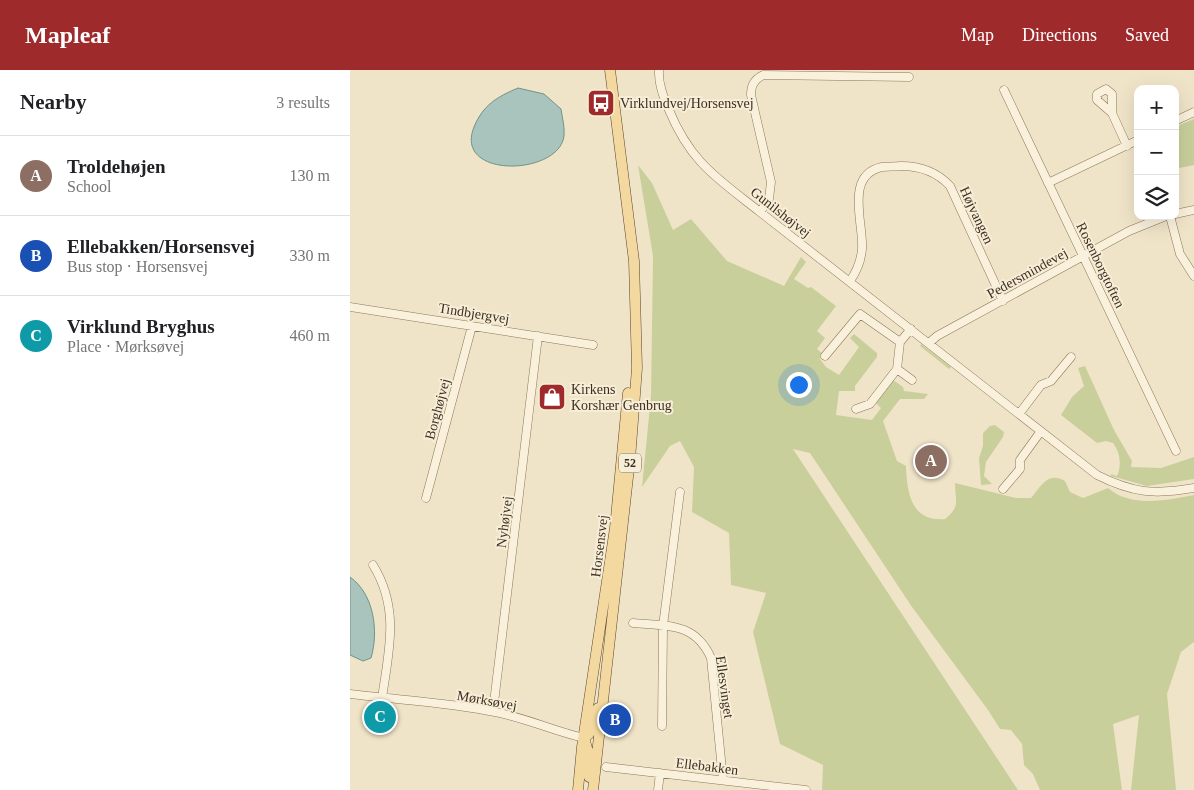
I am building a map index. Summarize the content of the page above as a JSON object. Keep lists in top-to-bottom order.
{
  "streets": {
    "main road": ["52", "Horsensvej"],
    "street": [
      "Gunilshøjvej",
      "Højvangen",
      "Rosenborgtoften",
      "Pedersmindevej",
      "Tindbjergvej",
      "Borghøjvej",
      "Nyhøjvej",
      "Ellesvinget",
      "Mørksøvej",
      "Ellebakken"
    ]
  },
  "crossings": [
    ["Gunilshøjvej", "Højvangen"],
    ["Gunilshøjvej", "Pedersmindevej"],
    ["Højvangen", "Pedersmindevej"],
    ["Rosenborgtoften", "Pedersmindevej"],
    ["Tindbjergvej", "Borghøjvej"],
    ["Tindbjergvej", "Nyhøjvej"],
    ["52", "Horsensvej"],
    ["52", "Mørksøvej"],
    ["Nyhøjvej", "Mørksøvej"],
    ["Horsensvej", "Mørksøvej"],
    ["Ellesvinget", "Ellebakken"]
  ],
  "places": {
    "bus stop": ["Virklundvej/Horsensvej"],
    "shop": ["Kirkens Korshær Genbrug"]
  },
  "page": {
    "header": "Mapleaf",
    "nav": ["Map", "Directions", "Saved"],
    "heading": ["Nearby", "3 results"],
    "map_buttons": ["+", "−"],
    "list": [
      {
        "mark": "A",
        "name": "Troldehøjen",
        "note": "School",
        "value": "130 m"
      },
      {
        "mark": "B",
        "name": "Ellebakken/Horsensvej",
        "note": "Bus stop · Horsensvej",
        "value": "330 m"
      },
      {
        "mark": "C",
        "name": "Virklund Bryghus",
        "note": "Place · Mørksøvej",
        "value": "460 m"
      }
    ],
    "pins": ["A", "C", "B"]
  }
}
